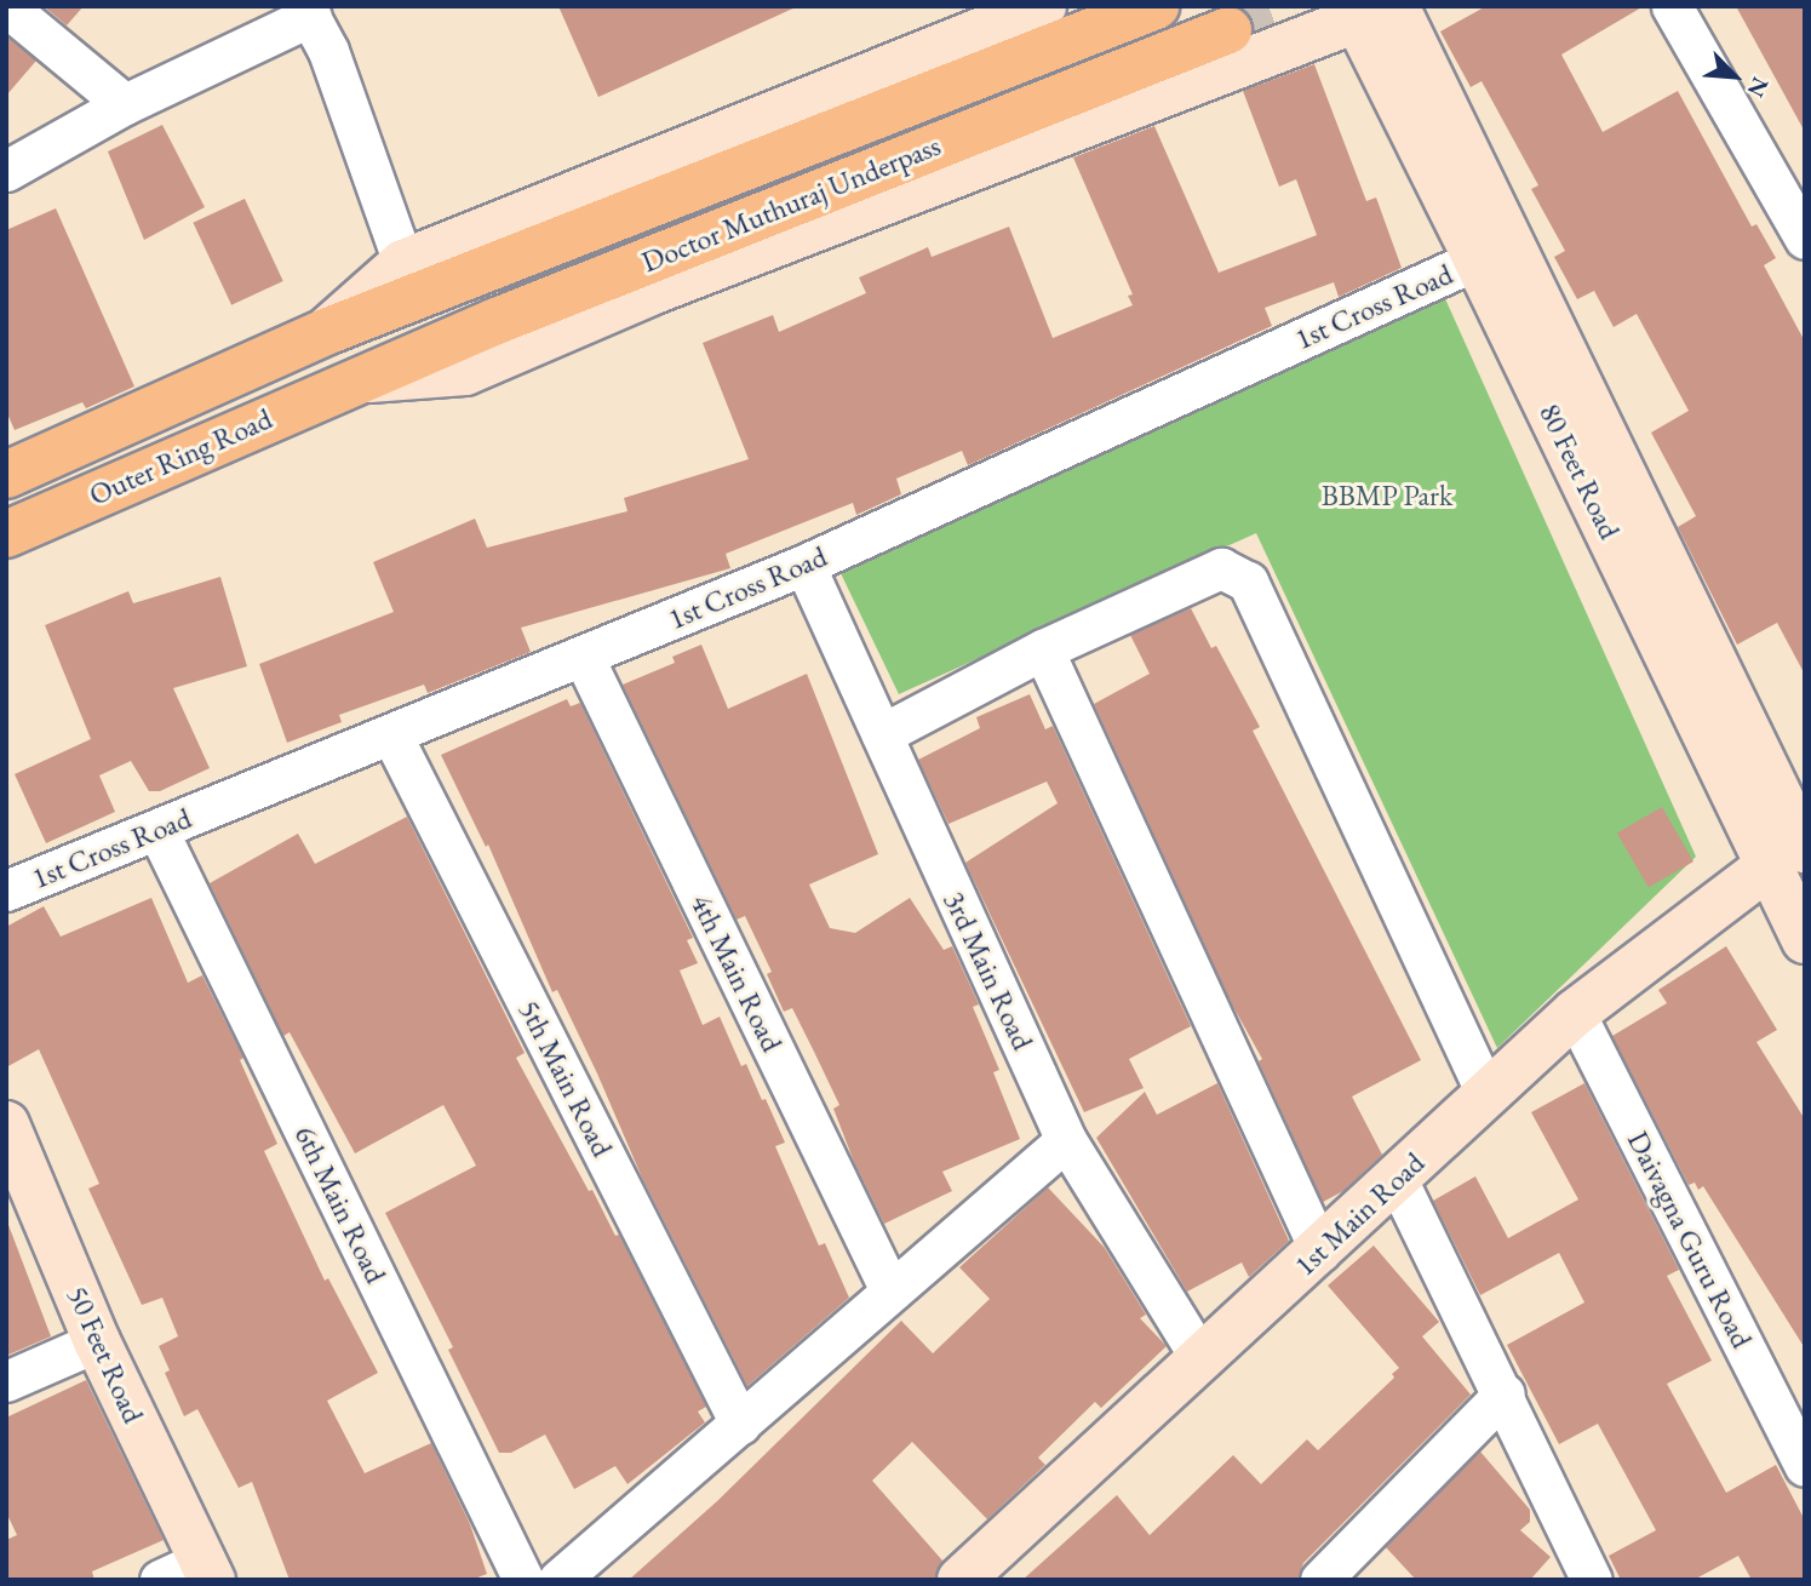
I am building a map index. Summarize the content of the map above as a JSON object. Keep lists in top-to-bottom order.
{
  "streets": {
    "highway": ["Doctor Muthuraj Underpass", "Outer Ring Road"],
    "street": [
      "1st Cross Road",
      "80 Feet Road",
      "3rd Main Road",
      "4th Main Road",
      "5th Main Road",
      "6th Main Road",
      "1st Main Road",
      "Daivagna Guru Road",
      "50 Feet Road"
    ]
  },
  "crossings": [
    ["Doctor Muthuraj Underpass", "Outer Ring Road"],
    ["1st Cross Road", "80 Feet Road"],
    ["1st Cross Road", "3rd Main Road"],
    ["1st Cross Road", "4th Main Road"],
    ["1st Cross Road", "5th Main Road"],
    ["1st Cross Road", "6th Main Road"],
    ["80 Feet Road", "1st Main Road"],
    ["3rd Main Road", "1st Main Road"],
    ["1st Main Road", "Daivagna Guru Road"]
  ],
  "parks": ["BBMP Park"],
  "north": "bottom right"
}
